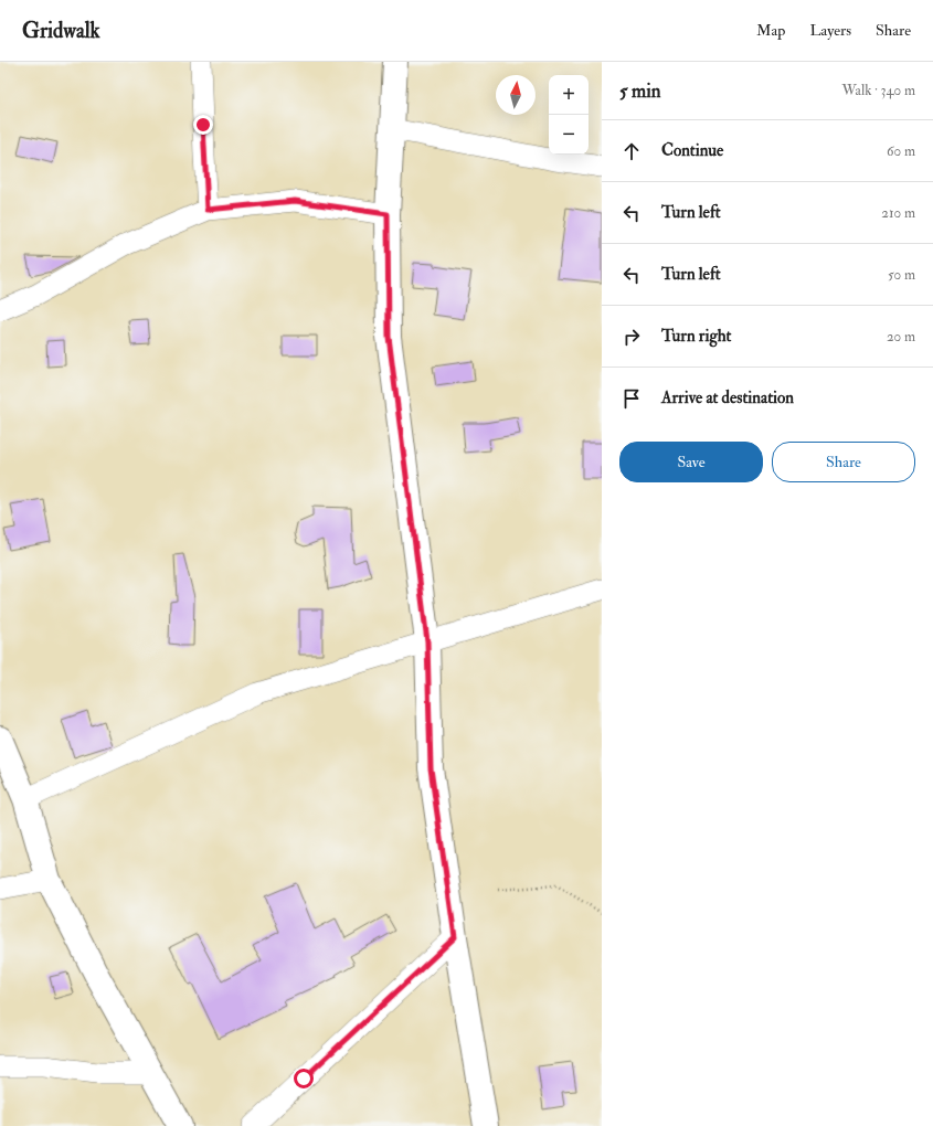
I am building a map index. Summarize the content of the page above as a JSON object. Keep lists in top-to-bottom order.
{
  "north": "top",
  "page": {
    "header": "Gridwalk",
    "nav": ["Map", "Layers", "Share"],
    "heading": ["5 min", "Walk · 340 m"],
    "map_buttons": ["+", "−"],
    "list": [
      ["Continue", "60 m"],
      ["Turn left", "210 m"],
      ["Turn left", "50 m"],
      ["Turn right", "20 m"],
      "Arrive at destination"
    ],
    "buttons": ["Save", "Share"]
  }
}
